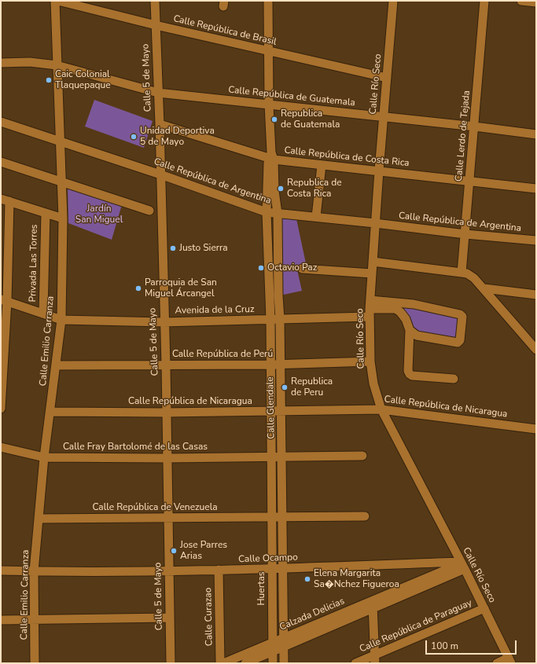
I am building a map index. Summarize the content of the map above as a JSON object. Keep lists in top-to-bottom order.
{
  "streets": {
    "street": [
      "Calle República de Brasil",
      "Calle 5 de Mayo",
      "Calle Río Seco",
      "Calle República de Guatemala",
      "Calle Lerdo de Tejada",
      "Calle República de Costa Rica",
      "Calle República de Argentina",
      "Privada Las Torres",
      "Avenida de la Cruz",
      "Calle Emilio Carranza",
      "Calle República de Perú",
      "Calle República de Nicaragua",
      "Calle Glendale",
      "Calle Fray Bartolomé de las Casas",
      "Calle República de Venezuela",
      "Calle Ocampo",
      "Huertas",
      "Calzada Delicias",
      "Calle Curazao",
      "Calle República de Paraguay"
    ]
  },
  "crossings": [
    ["Calle República de Brasil", "Calle 5 de Mayo"],
    ["Calle República de Brasil", "Calle Río Seco"],
    ["Calle República de Brasil", "Calle Glendale"],
    ["Calle 5 de Mayo", "Calle República de Guatemala"],
    ["Calle 5 de Mayo", "Calle República de Costa Rica"],
    ["Calle 5 de Mayo", "Calle República de Argentina"],
    ["Calle 5 de Mayo", "Avenida de la Cruz"],
    ["Calle 5 de Mayo", "Calle República de Perú"],
    ["Calle 5 de Mayo", "Calle República de Nicaragua"],
    ["Calle 5 de Mayo", "Calle Fray Bartolomé de las Casas"],
    ["Calle 5 de Mayo", "Calle República de Venezuela"],
    ["Calle 5 de Mayo", "Calle Ocampo"],
    ["Calle Río Seco", "Calle República de Guatemala"],
    ["Calle Río Seco", "Calle República de Costa Rica"],
    ["Calle Río Seco", "Calle República de Argentina"],
    ["Calle Río Seco", "Avenida de la Cruz"],
    ["Calle Río Seco", "Calle República de Perú"],
    ["Calle Río Seco", "Calle República de Nicaragua"],
    ["Calle Río Seco", "Calle Ocampo"],
    ["Calle Río Seco", "Calzada Delicias"],
    ["Calle Río Seco", "Calle República de Paraguay"],
    ["Calle República de Guatemala", "Calle Lerdo de Tejada"],
    ["Calle República de Guatemala", "Calle Emilio Carranza"],
    ["Calle República de Guatemala", "Calle Glendale"],
    ["Calle Lerdo de Tejada", "Calle República de Costa Rica"],
    ["Calle Lerdo de Tejada", "Calle República de Argentina"],
    ["Calle República de Costa Rica", "Calle Glendale"],
    ["Calle República de Argentina", "Calle Emilio Carranza"],
    ["Calle República de Argentina", "Calle Glendale"],
    ["Privada Las Torres", "Avenida de la Cruz"],
    ["Avenida de la Cruz", "Calle Emilio Carranza"],
    ["Avenida de la Cruz", "Calle Glendale"],
    ["Calle Emilio Carranza", "Calle República de Perú"],
    ["Calle Emilio Carranza", "Calle República de Nicaragua"],
    ["Calle Emilio Carranza", "Calle Fray Bartolomé de las Casas"],
    ["Calle Emilio Carranza", "Calle República de Venezuela"],
    ["Calle Emilio Carranza", "Calle Ocampo"],
    ["Calle República de Perú", "Calle Glendale"],
    ["Calle República de Nicaragua", "Calle Glendale"],
    ["Calle Glendale", "Calle Fray Bartolomé de las Casas"],
    ["Calle Glendale", "Calle República de Venezuela"],
    ["Calle Glendale", "Calle Ocampo"],
    ["Calle Glendale", "Huertas"],
    ["Calle Glendale", "Calzada Delicias"],
    ["Calle Fray Bartolomé de las Casas", "Huertas"],
    ["Calle República de Venezuela", "Huertas"],
    ["Calle Ocampo", "Huertas"],
    ["Calle Ocampo", "Calzada Delicias"],
    ["Calle Ocampo", "Calle Curazao"],
    ["Huertas", "Calzada Delicias"]
  ],
  "parks": ["Jardín San Miguel"],
  "places": [
    "Caic Colonial Tlaquepaque",
    "Republica de Guatemala",
    "Unidad Deportiva 5 de Mayo",
    "Republica de Costa Rica",
    "Justo Sierra",
    "Octavio Paz",
    "Parroquia de San Miguel Árcangel",
    "Republica de Peru",
    "Jose Parres Arias",
    "Elena Margarita Sa�Nchez Figueroa"
  ],
  "scale_bar": "100 m"
}
